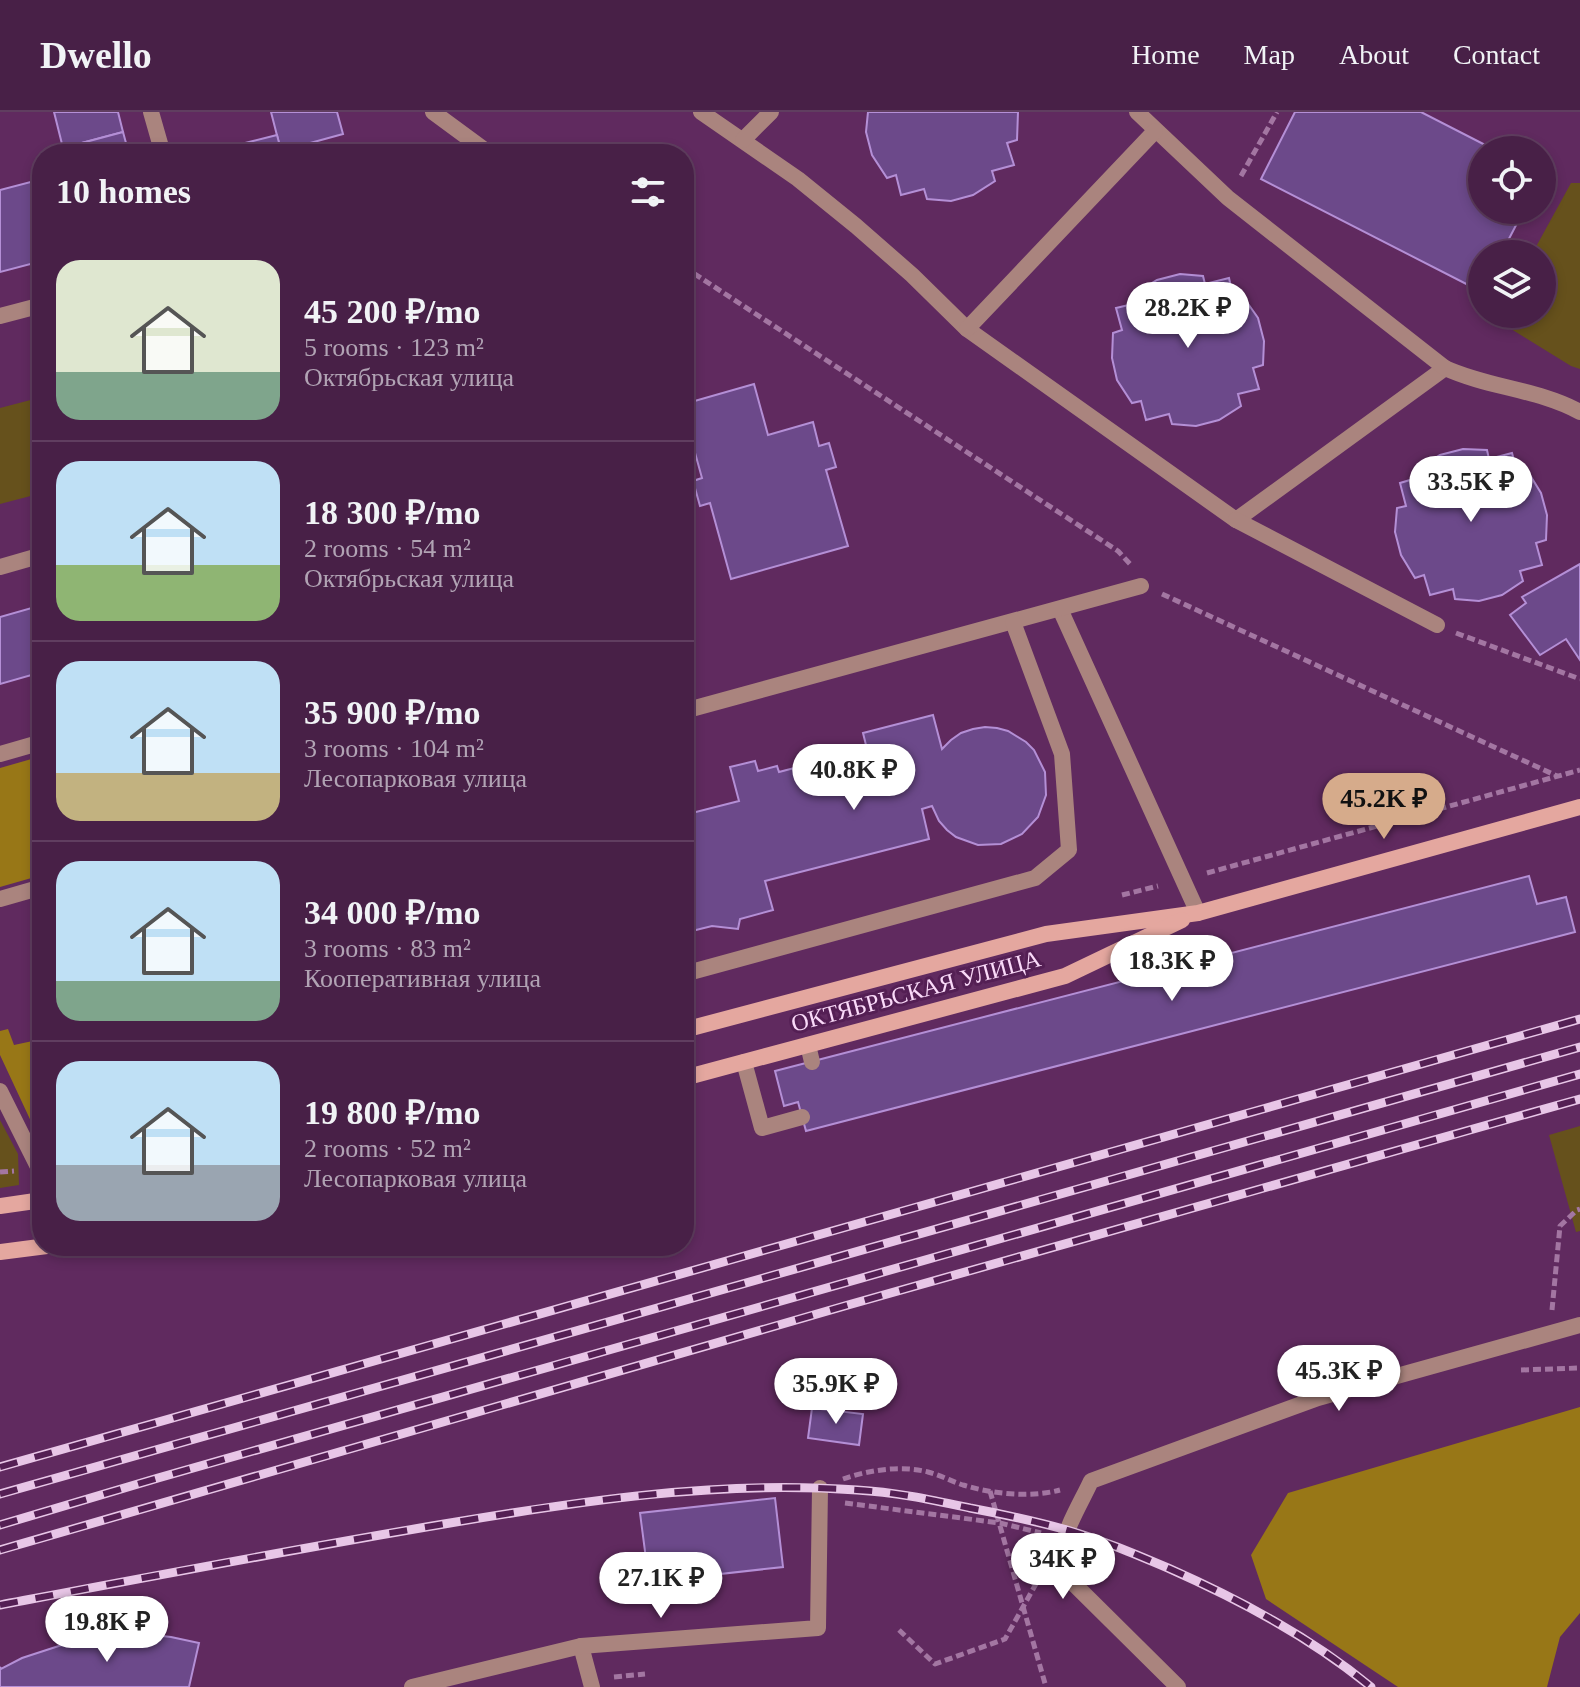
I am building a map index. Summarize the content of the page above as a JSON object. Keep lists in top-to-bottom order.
{
  "streets": {
    "main road": ["ОКТЯБРЬСКАЯ УЛИЦА"]
  },
  "page": {
    "header": "Dwello",
    "nav": [
      "Home",
      "Map",
      "About",
      "Contact"
    ],
    "heading": "10 homes",
    "list": [
      {
        "name": "45 200 ₽/mo",
        "note": "5 rooms · 123 m² · Октябрьская улица"
      },
      {
        "name": "18 300 ₽/mo",
        "note": "2 rooms · 54 m² · Октябрьская улица"
      },
      {
        "name": "35 900 ₽/mo",
        "note": "3 rooms · 104 m² · Лесопарковая улица"
      },
      {
        "name": "34 000 ₽/mo",
        "note": "3 rooms · 83 m² · Кооперативная улица"
      },
      {
        "name": "19 800 ₽/mo",
        "note": "2 rooms · 52 m² · Лесопарковая улица"
      }
    ],
    "price": [
      "28.2K ₽",
      "33.5K ₽",
      "40.8K ₽",
      "45.2K ₽",
      "18.3K ₽",
      "45.3K ₽",
      "35.9K ₽",
      "34K ₽",
      "27.1K ₽",
      "19.8K ₽"
    ]
  }
}
